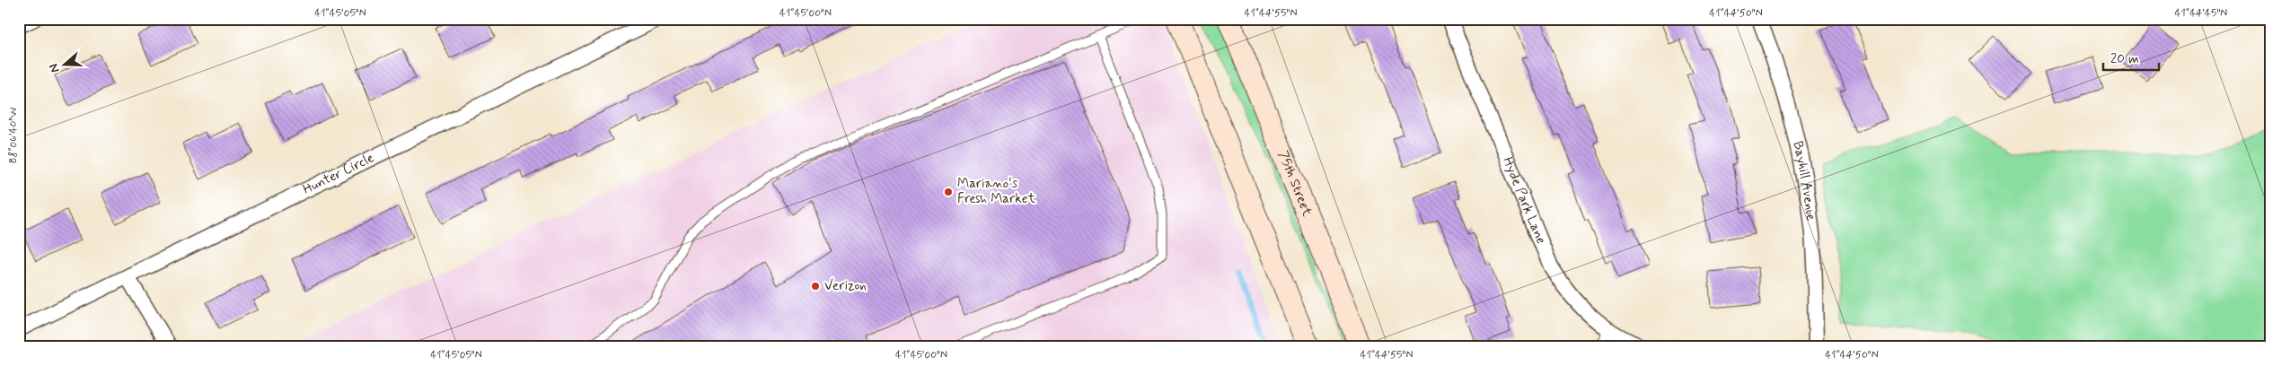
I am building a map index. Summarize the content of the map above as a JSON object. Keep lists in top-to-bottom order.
{
  "streets": {
    "main road": ["75th Street"],
    "street": ["Hunter Circle", "Bayhill Avenue", "Hyde Park Lane"]
  },
  "places": ["Mariano's Fresh Market", "Verizon"],
  "scale_bar": "20 m",
  "north": "left",
  "coordinates": [
    "41°45'05\"N",
    "41°45'00\"N",
    "41°44'55\"N",
    "41°44'50\"N",
    "41°44'45\"N",
    "88°06'40\"W"
  ]
}
